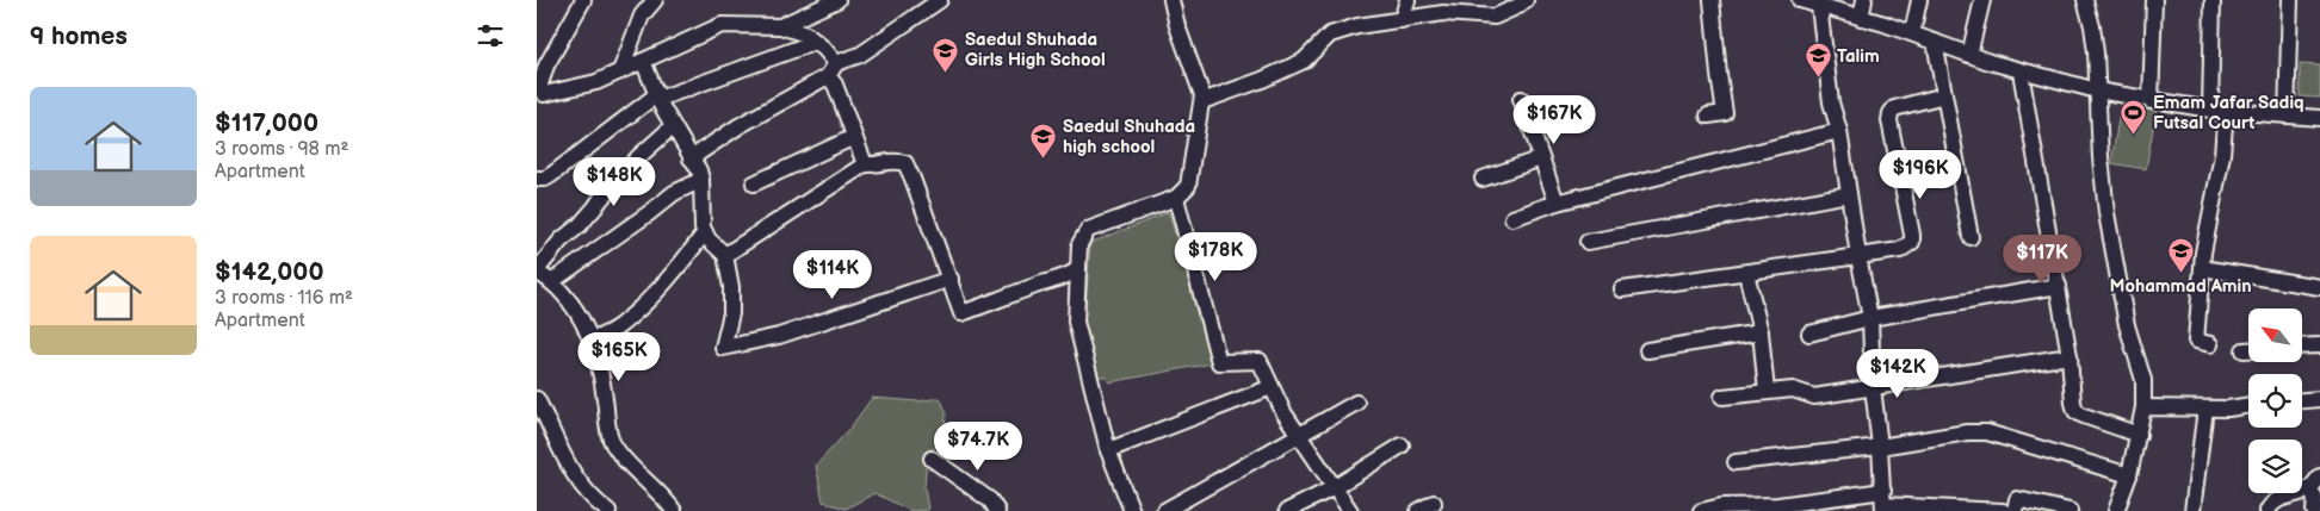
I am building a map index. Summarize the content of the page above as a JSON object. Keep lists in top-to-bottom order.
{
  "places": {
    "school or university": [
      "Saedul Shuhada Girls High School",
      "Talim",
      "Saedul Shuhada high school",
      "Mohammad Amin"
    ],
    "sports": ["Emam Jafar Sadiq Futsal Court"]
  },
  "north": "top left",
  "page": {
    "heading": "9 homes",
    "list": [
      {
        "name": "$117,000",
        "note": "3 rooms · 98 m² · Apartment"
      },
      {
        "name": "$142,000",
        "note": "3 rooms · 116 m² · Apartment"
      }
    ],
    "price": [
      "$167K",
      "$196K",
      "$148K",
      "$178K",
      "$117K",
      "$114K",
      "$165K",
      "$142K",
      "$74.7K"
    ]
  }
}
